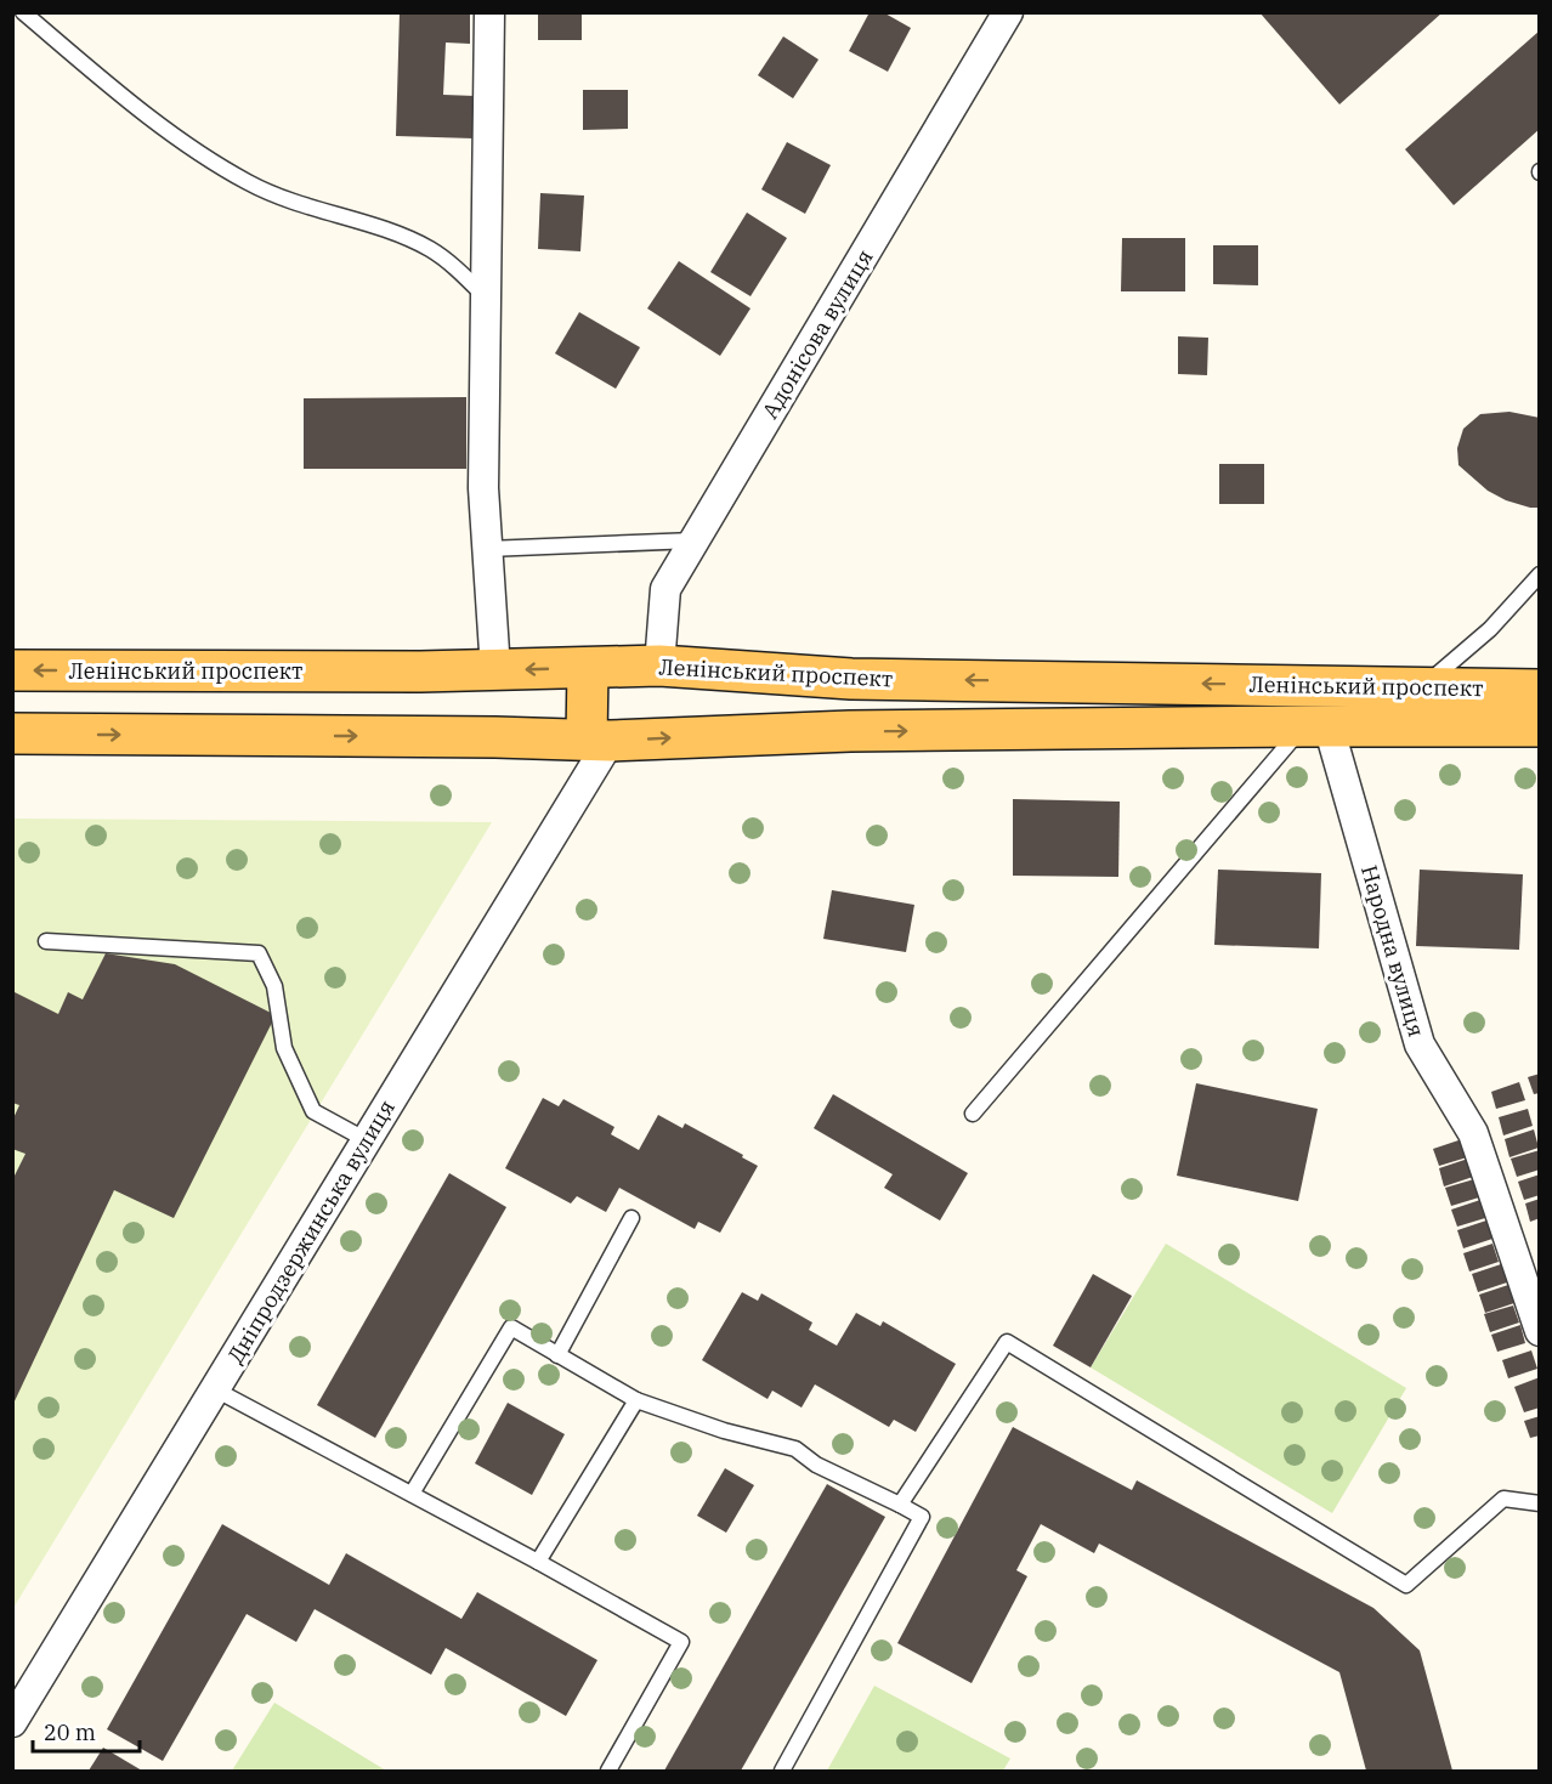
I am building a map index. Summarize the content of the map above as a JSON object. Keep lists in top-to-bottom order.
{
  "streets": {
    "main road": ["Ленінський проспект"],
    "street": ["Адонісова вулиця", "Народна вулиця", "Дніпродзержинська вулиця"]
  },
  "crossings": [
    ["Адонісова вулиця", "Ленінський проспект"],
    ["Ленінський проспект", "Народна вулиця"],
    ["Ленінський проспект", "Дніпродзержинська вулиця"]
  ],
  "scale_bar": "20 m"
}
